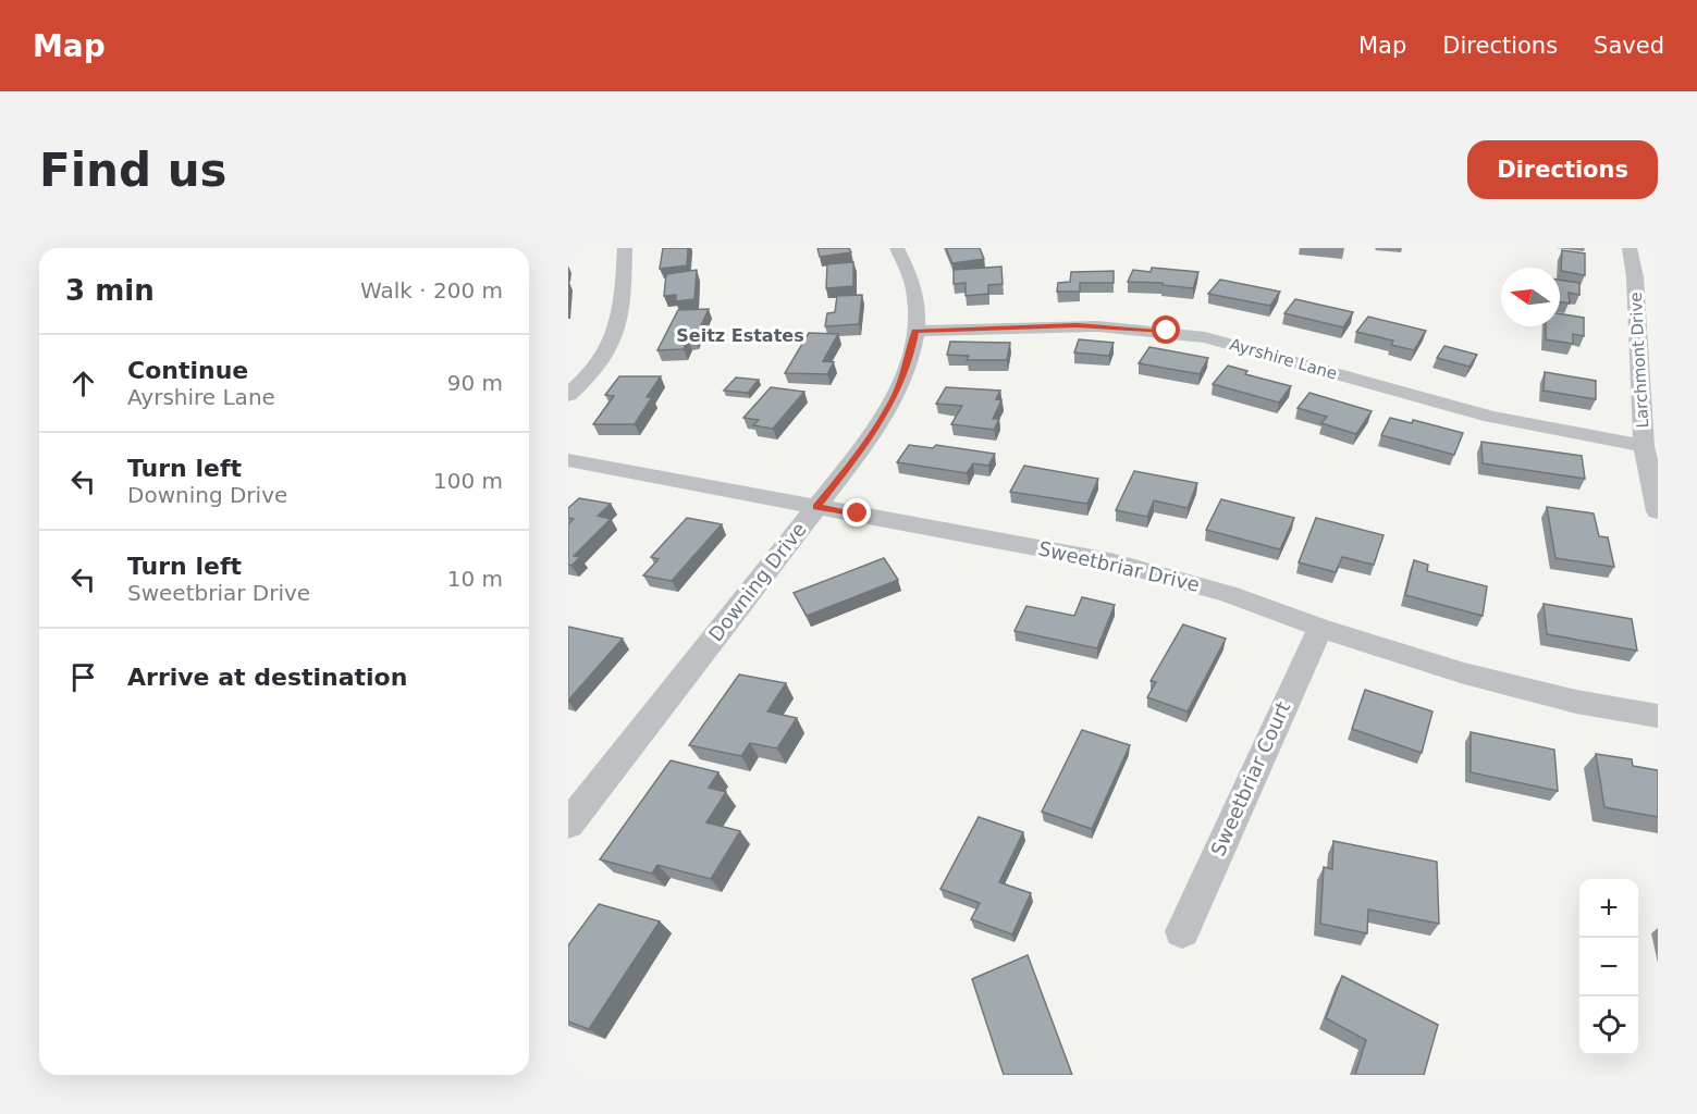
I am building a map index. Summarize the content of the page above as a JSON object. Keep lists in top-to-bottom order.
{
  "streets": {
    "street": [
      "Ayrshire Lane",
      "Larchmont Drive",
      "Sweetbriar Drive",
      "Downing Drive",
      "Sweetbriar Court"
    ]
  },
  "crossings": [
    ["Ayrshire Lane", "Larchmont Drive"],
    ["Ayrshire Lane", "Downing Drive"],
    ["Sweetbriar Drive", "Downing Drive"],
    ["Sweetbriar Drive", "Sweetbriar Court"]
  ],
  "districts": ["Seitz Estates"],
  "north": "left",
  "page": {
    "header": "Map",
    "nav": ["Map", "Directions", "Saved"],
    "buttons": "Directions",
    "title": "Find us",
    "heading": ["3 min", "Walk · 200 m"],
    "list": [
      ["Continue", "Ayrshire Lane", "90 m"],
      ["Turn left", "Downing Drive", "100 m"],
      ["Turn left", "Sweetbriar Drive", "10 m"],
      "Arrive at destination"
    ],
    "map_buttons": ["+", "−"]
  }
}
